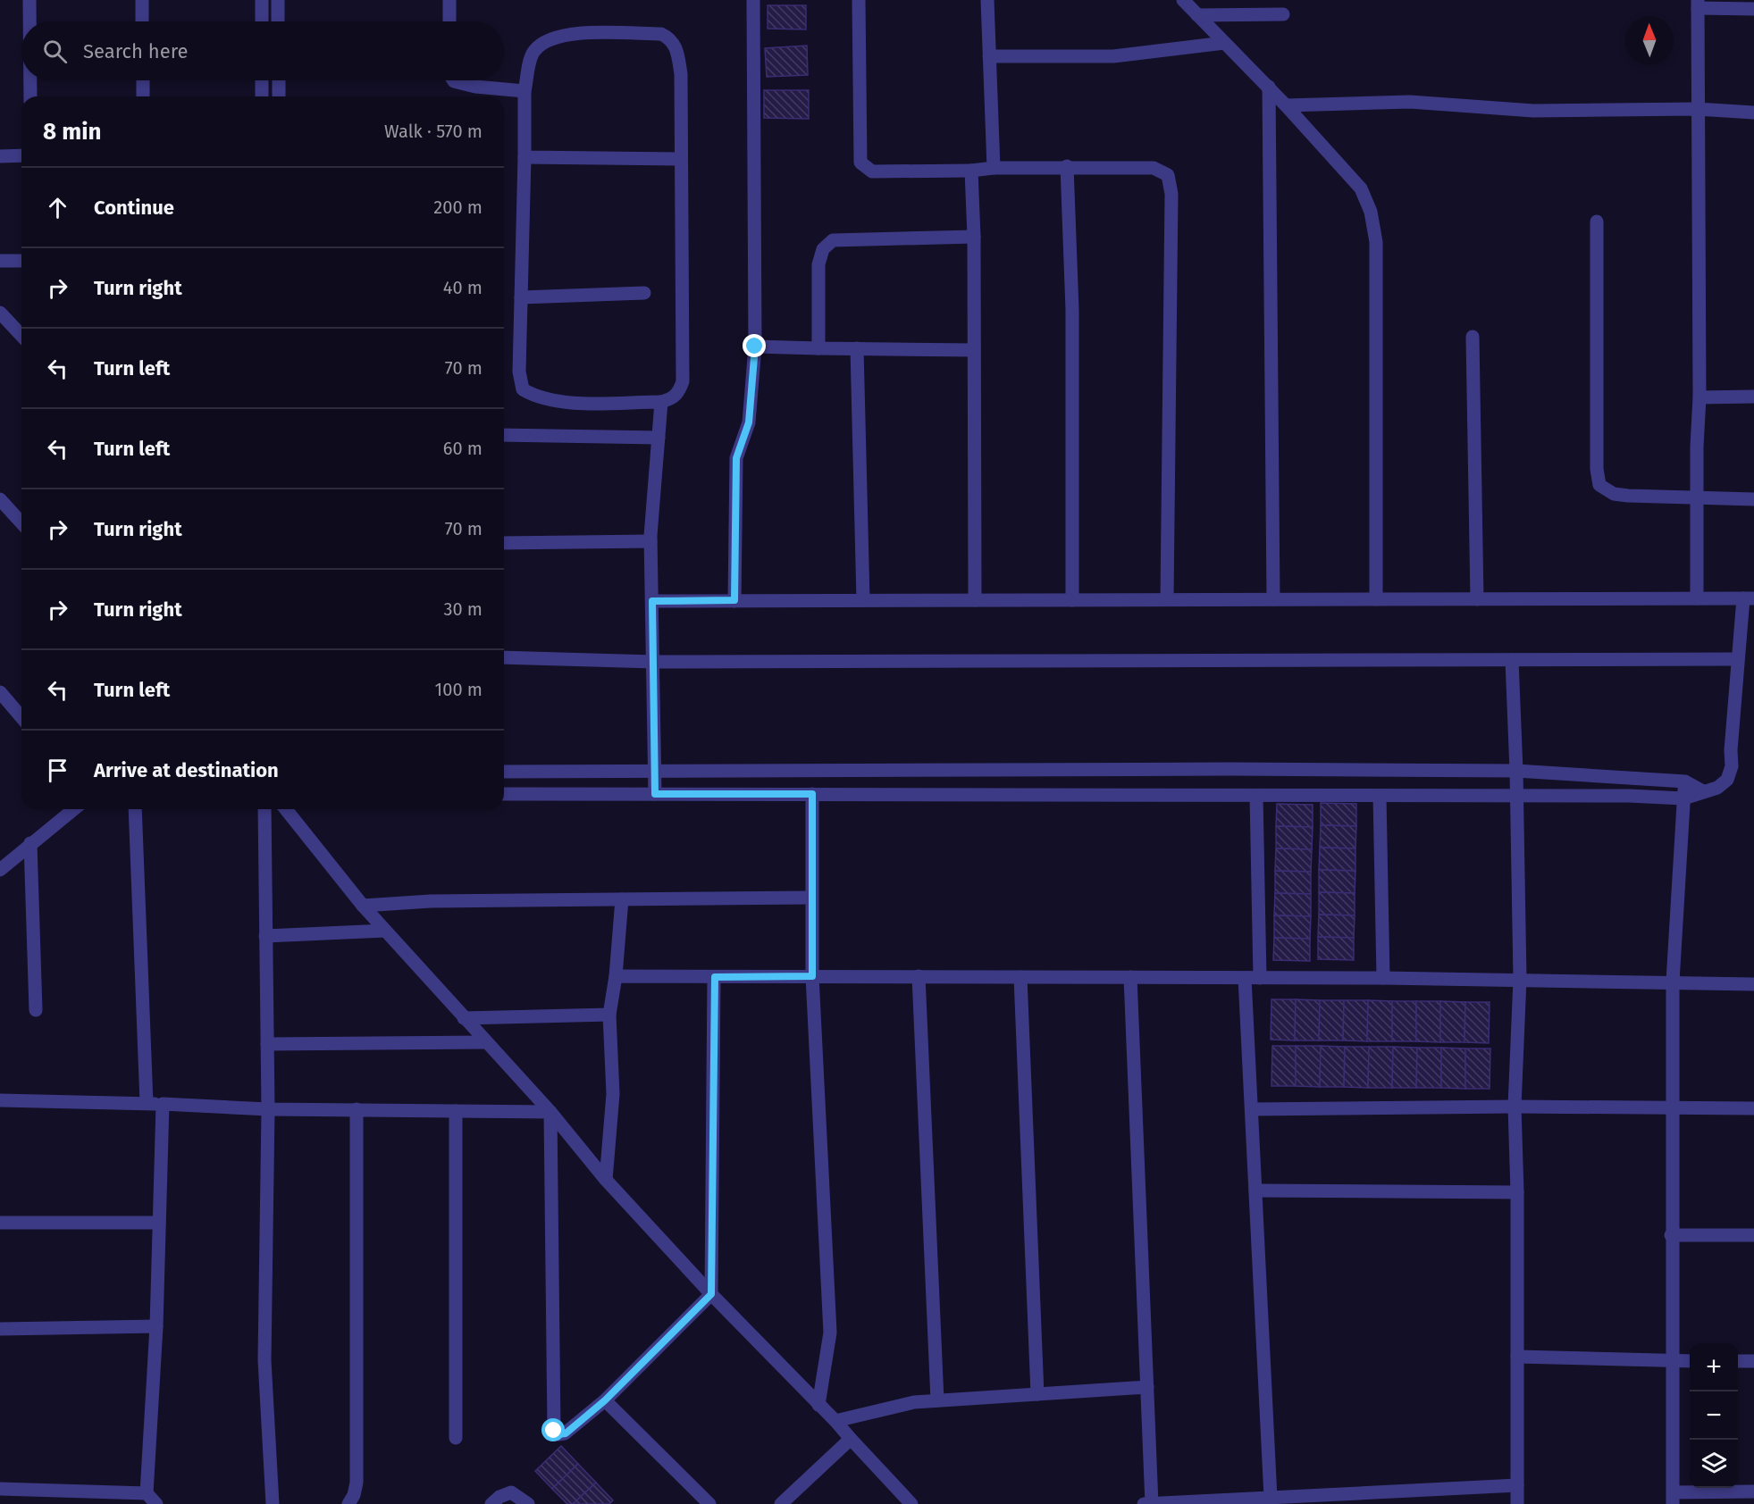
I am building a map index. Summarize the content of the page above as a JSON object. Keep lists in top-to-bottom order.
{
  "north": "top",
  "page": {
    "search": "Search here",
    "heading": ["8 min", "Walk · 570 m"],
    "list": [
      ["Continue", "200 m"],
      ["Turn right", "40 m"],
      ["Turn left", "70 m"],
      ["Turn left", "60 m"],
      ["Turn right", "70 m"],
      ["Turn right", "30 m"],
      ["Turn left", "100 m"],
      "Arrive at destination"
    ],
    "map_buttons": ["+", "−"]
  }
}
